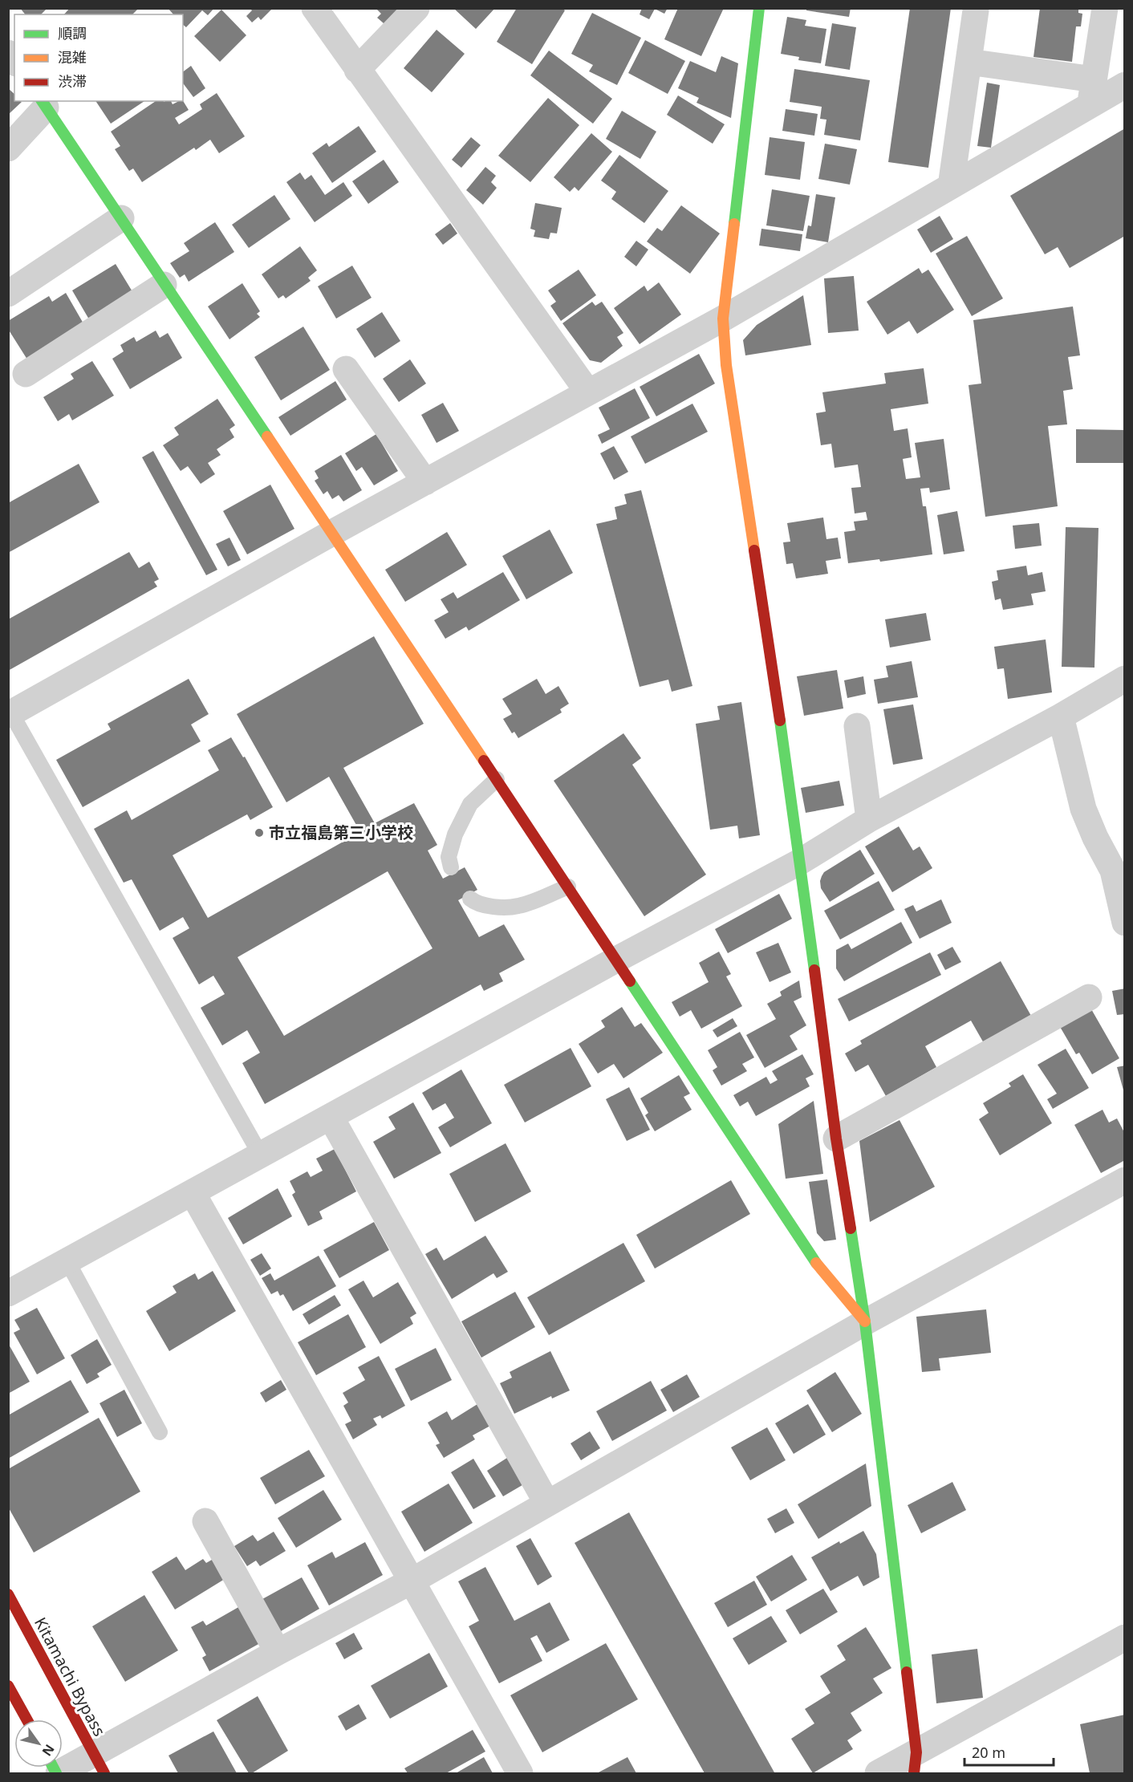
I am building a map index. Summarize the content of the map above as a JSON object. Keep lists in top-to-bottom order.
{
  "streets": {
    "main road": ["Kitamachi Bypass"]
  },
  "places": ["市立福島第三小学校"],
  "legend": ["順調", "混雑", "渋滞"],
  "scale_bar": "20 m",
  "north": "bottom right"
}
